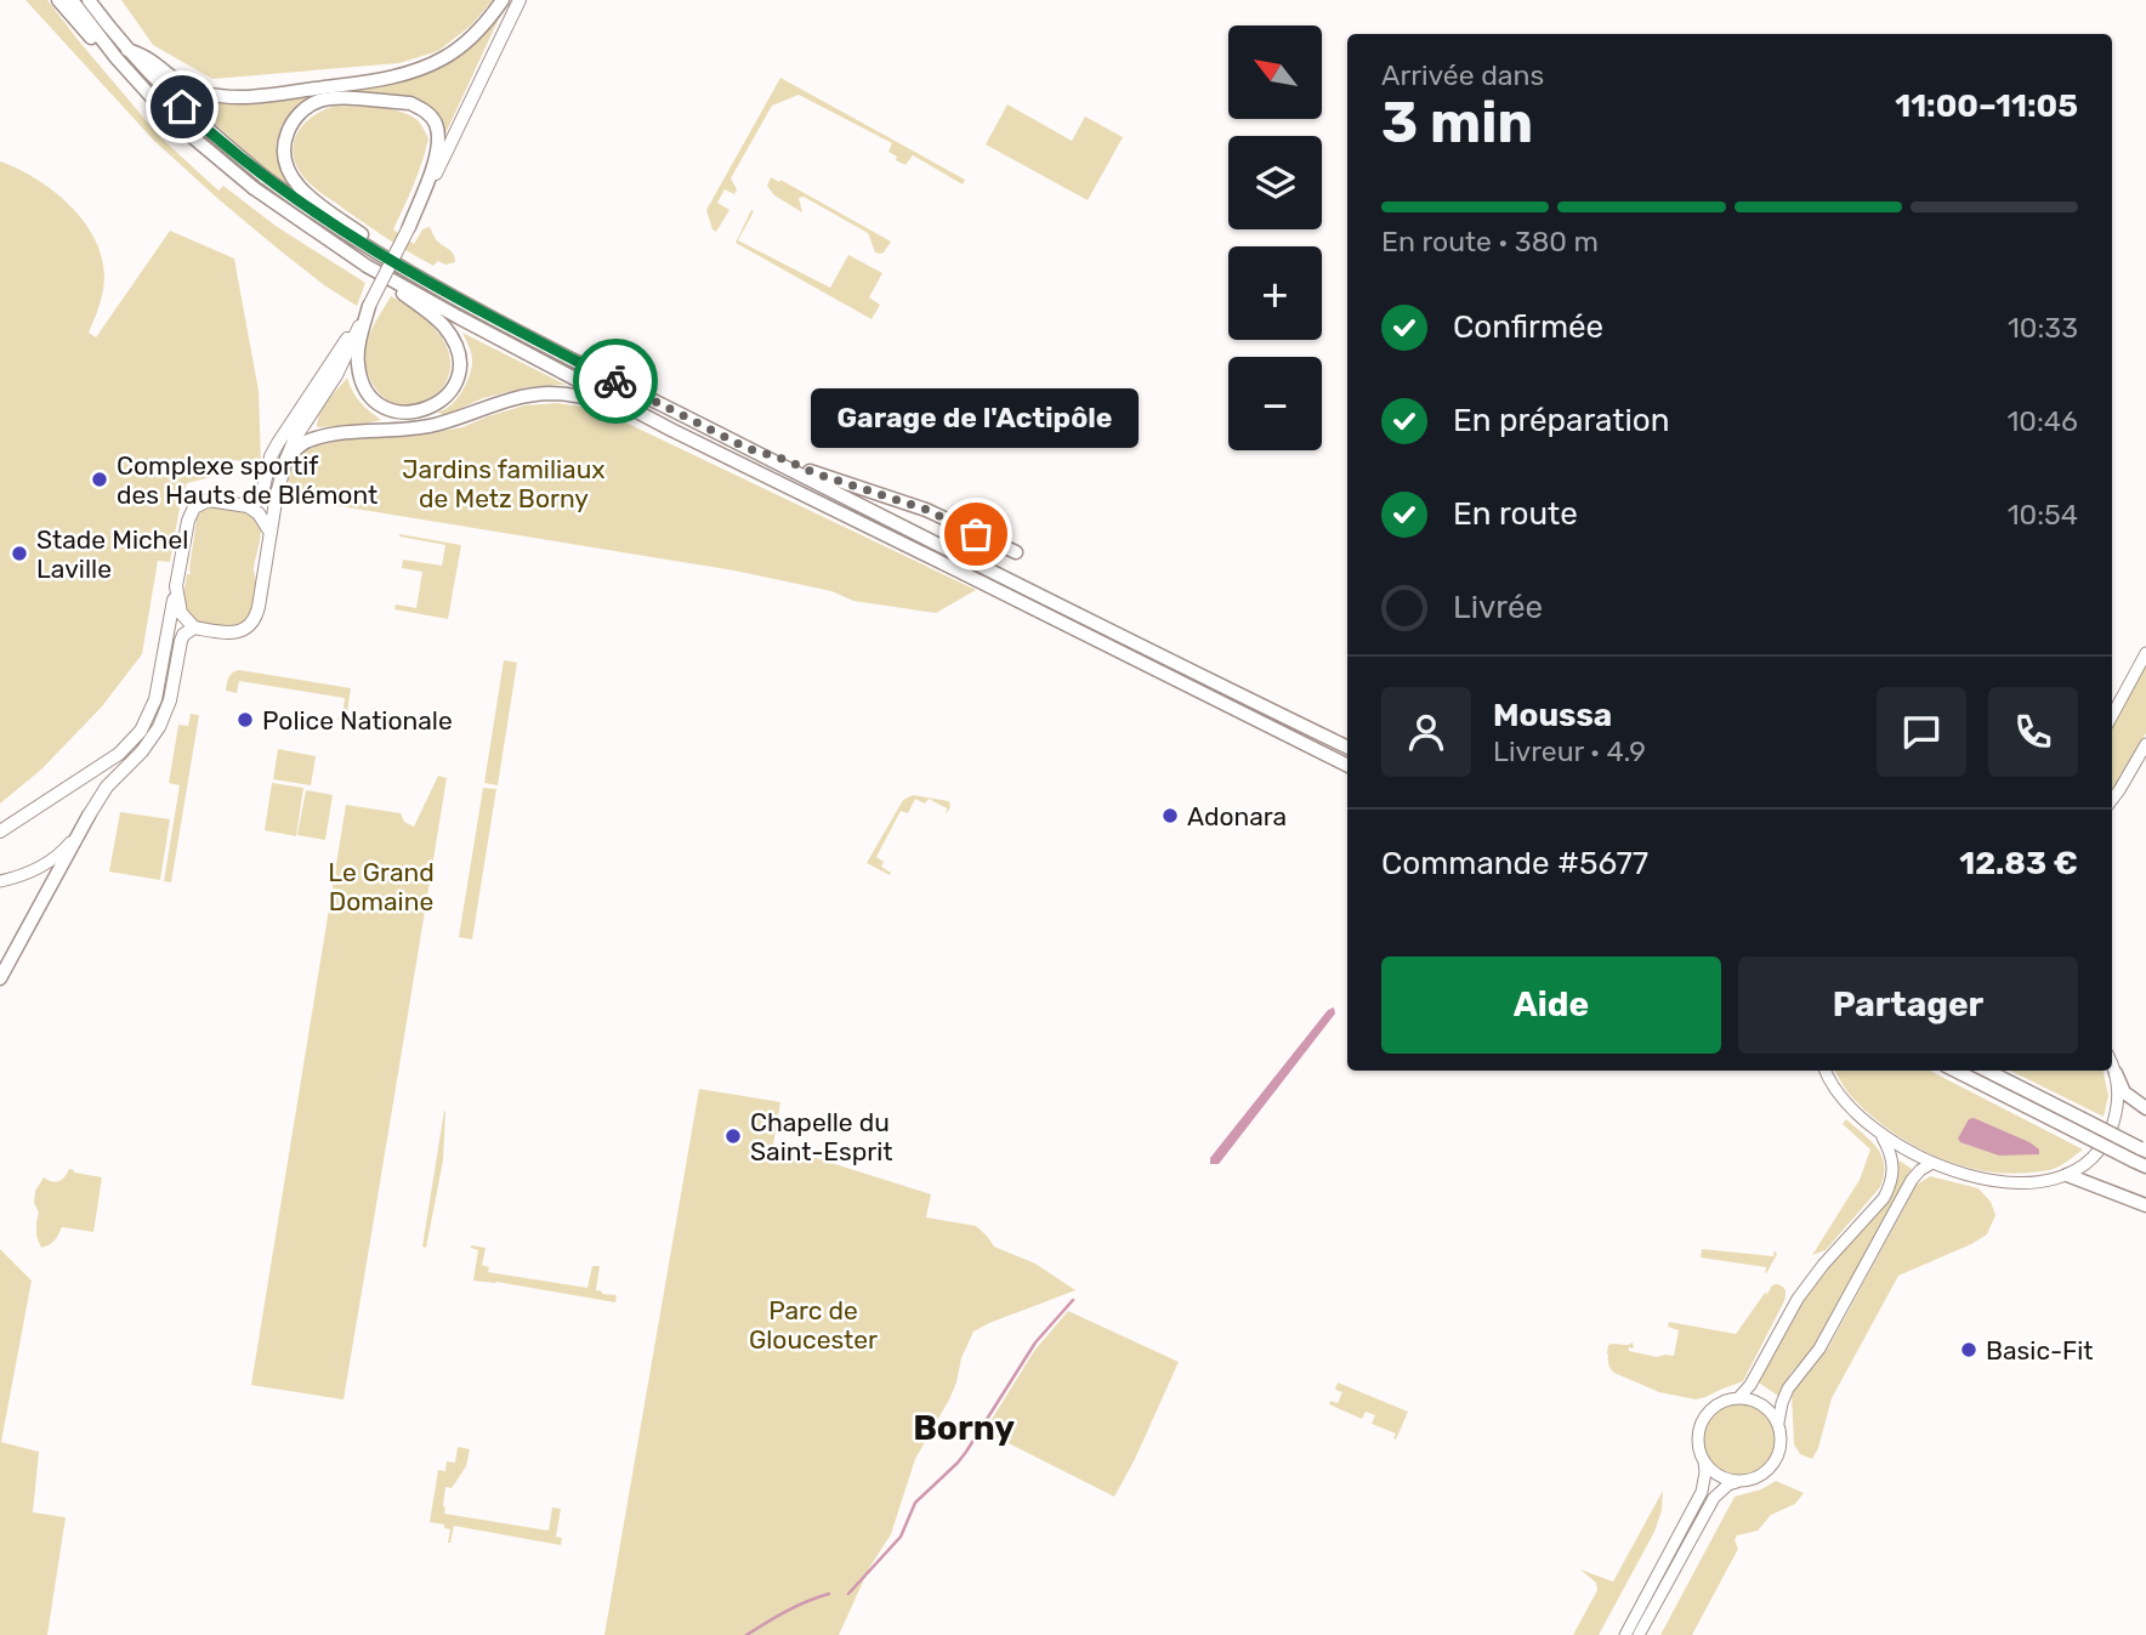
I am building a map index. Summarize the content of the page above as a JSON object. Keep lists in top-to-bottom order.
{
  "districts": ["Borny"],
  "parks": ["Jardins familiaux de Metz Borny", "Le Grand Domaine", "Parc de Gloucester"],
  "places": [
    "Complexe sportif des Hauts de Blémont",
    "Garage de l'Actipôle",
    "Stade Michel Laville",
    "Police Nationale",
    "Adonara",
    "Chapelle du Saint-Esprit",
    "Basic-Fit"
  ],
  "north": "top left",
  "page": {
    "map_buttons": ["+", "−"],
    "heading": ["3 min", "Arrivée dans", "11:00–11:05"],
    "panel": [
      "Moussa",
      "Livreur · 4.9",
      "Commande #5677",
      "12.83 €"
    ],
    "bar": "En route · 380 m",
    "list": [
      ["Confirmée", "10:33"],
      ["En préparation", "10:46"],
      ["En route", "10:54"],
      "Livrée"
    ],
    "bubble": "Garage de l'Actipôle",
    "buttons": ["Aide", "Partager"]
  }
}
